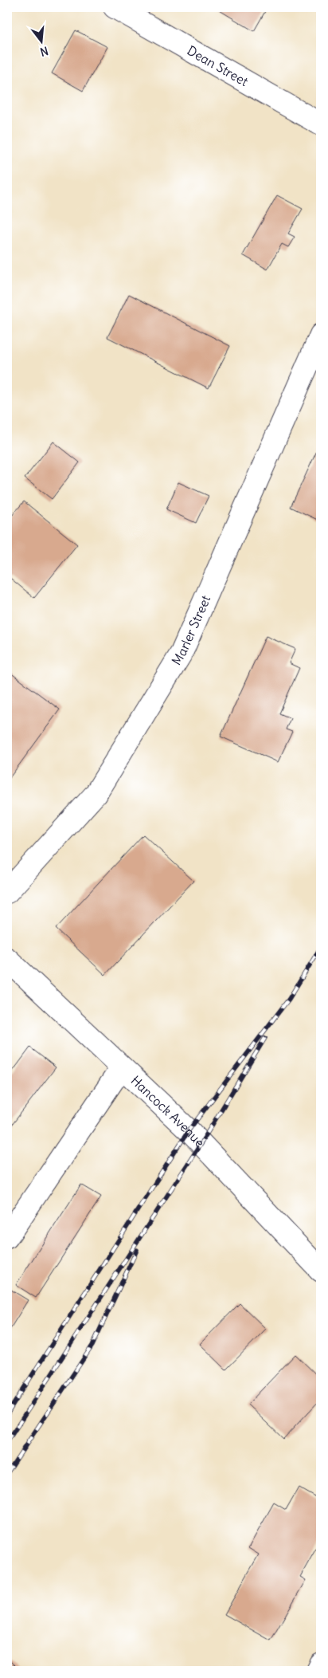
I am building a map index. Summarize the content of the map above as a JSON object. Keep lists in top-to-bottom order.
{
  "streets": {
    "street": ["Dean Street", "Marler Street", "Hancock Avenue"]
  },
  "north": "bottom"
}
